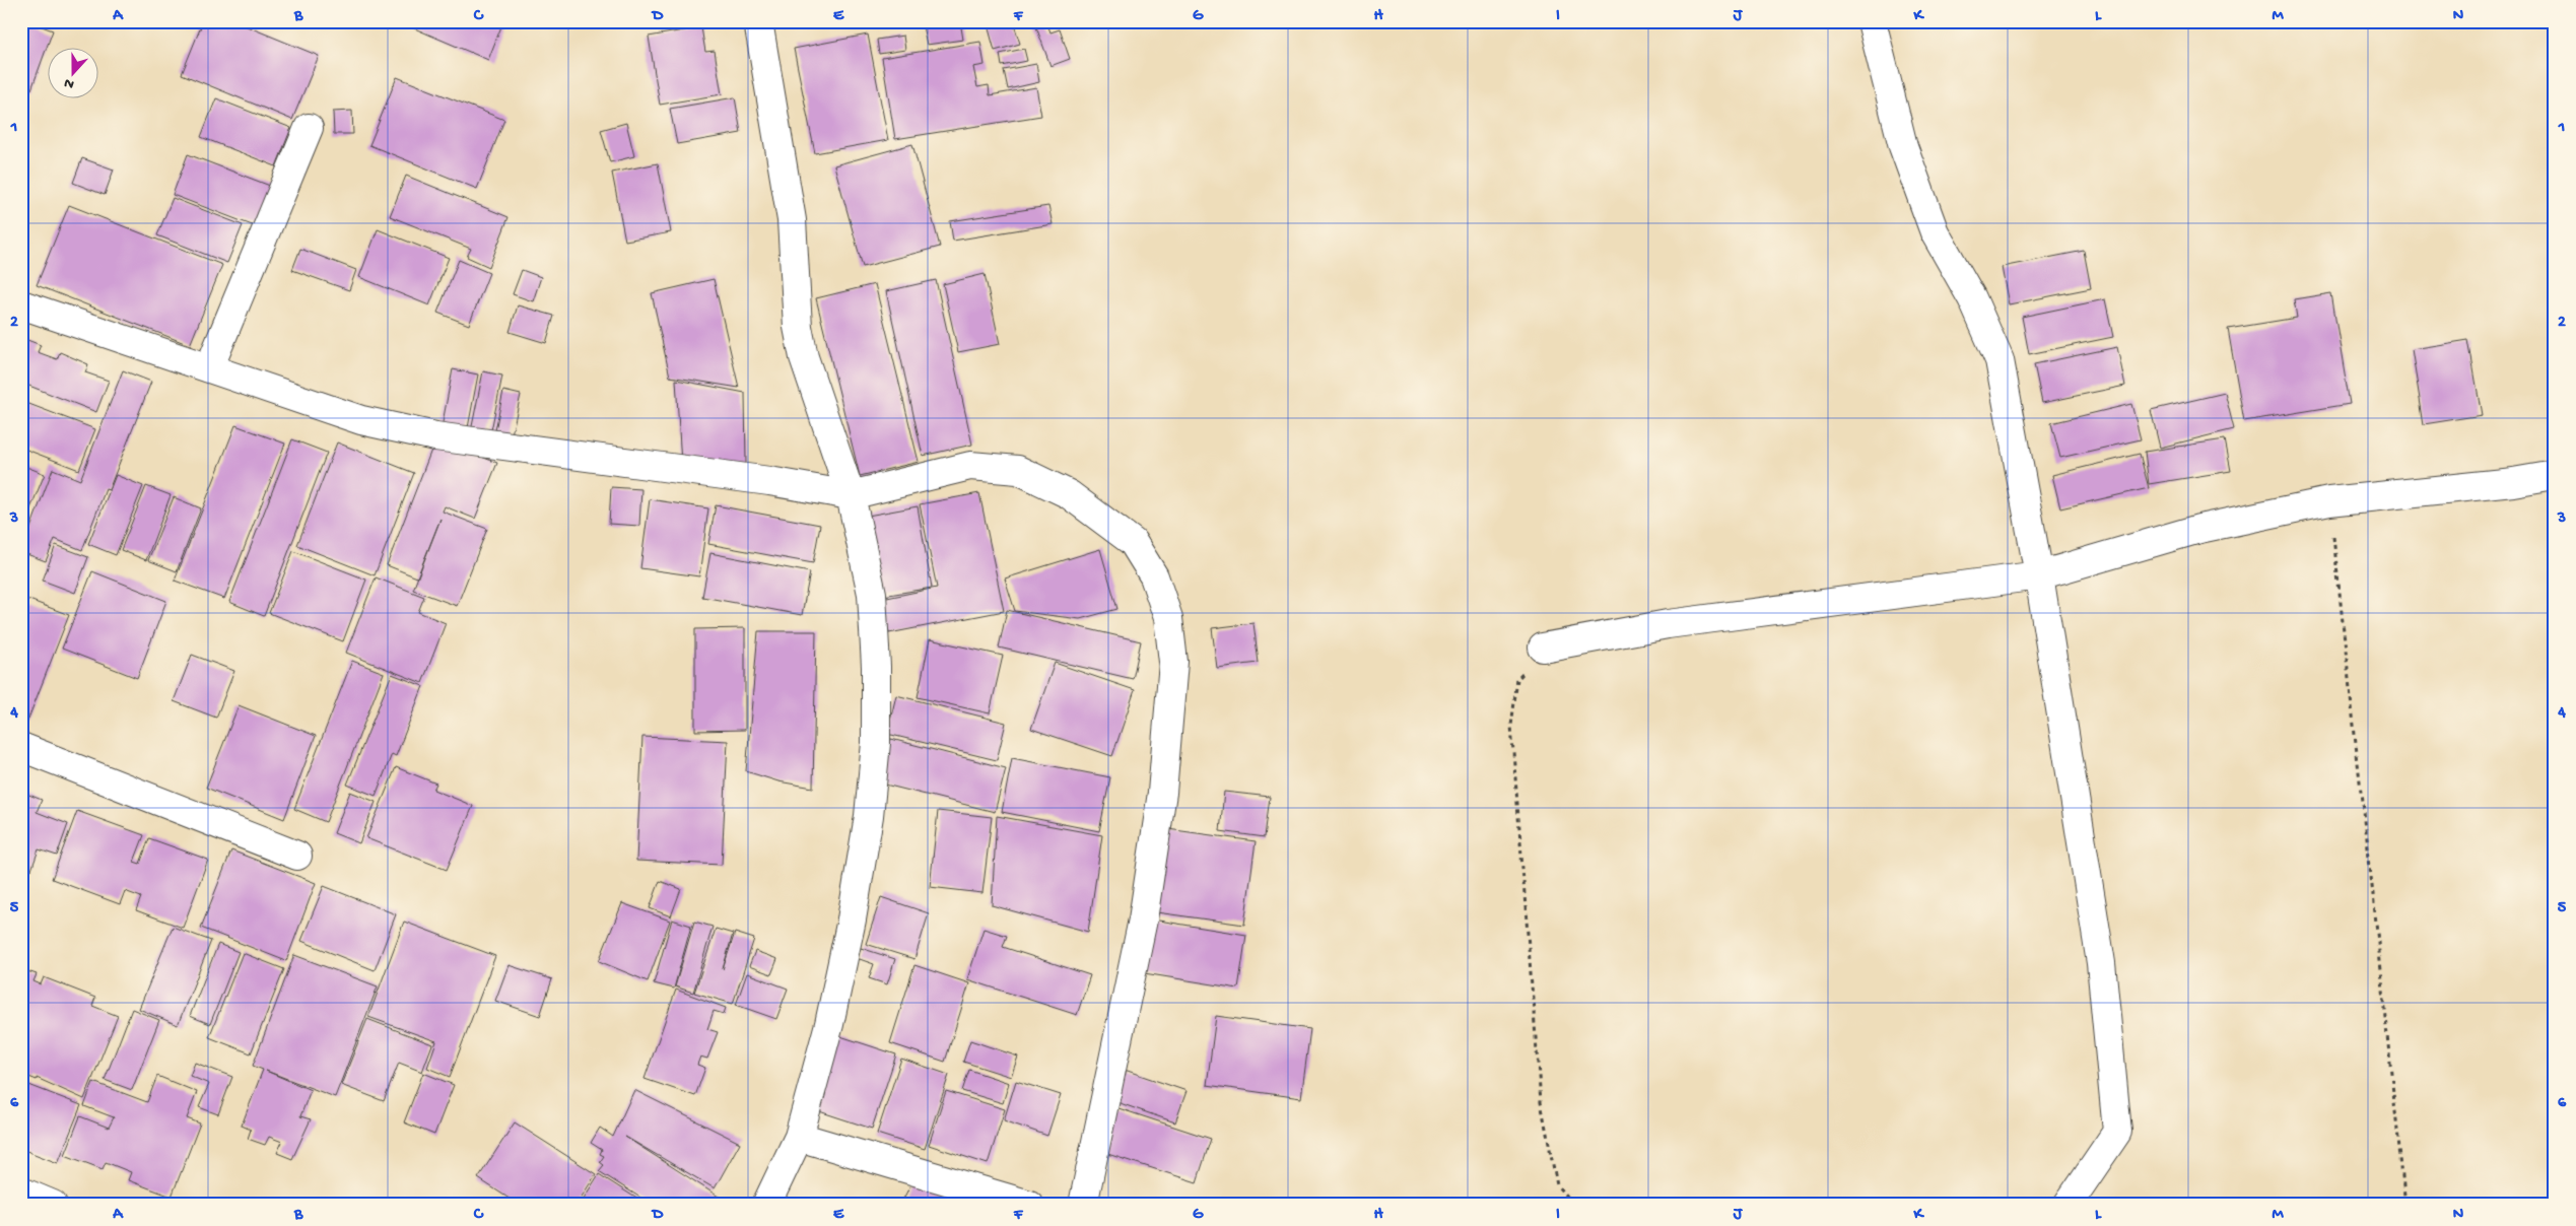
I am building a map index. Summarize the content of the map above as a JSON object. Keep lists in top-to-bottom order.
{
  "north": "bottom",
  "grid": {
    "columns": [
      "A",
      "B",
      "C",
      "D",
      "E",
      "F",
      "G",
      "H",
      "I",
      "J",
      "K",
      "L",
      "M",
      "N"
    ],
    "rows": [
      "1",
      "2",
      "3",
      "4",
      "5",
      "6"
    ]
  }
}
